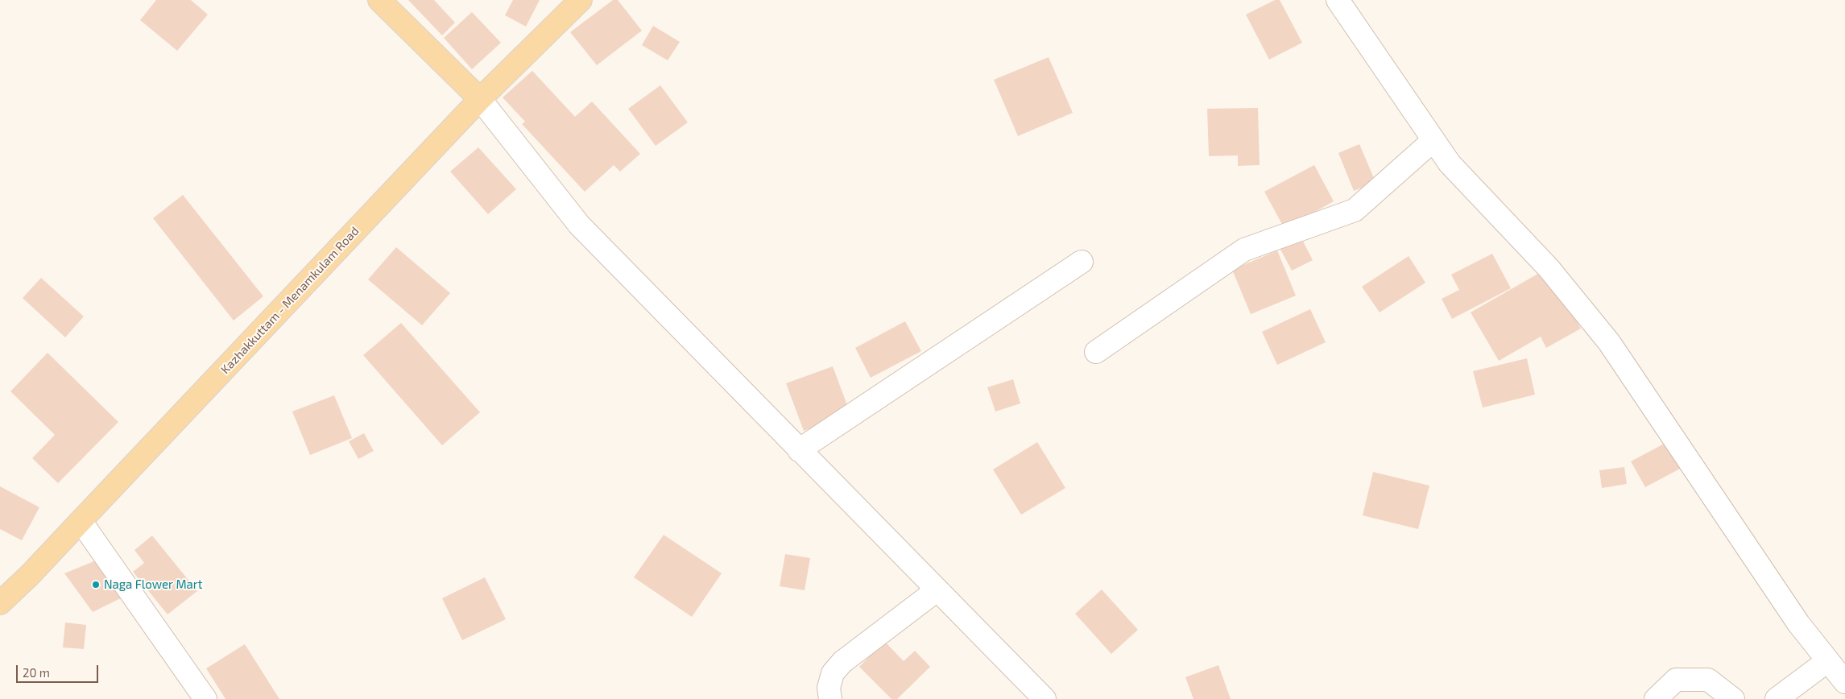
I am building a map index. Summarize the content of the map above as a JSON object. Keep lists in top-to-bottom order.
{
  "streets": {
    "main road": ["Kazhakkuttam - Menamkulam Road"]
  },
  "places": ["Naga Flower Mart"],
  "scale_bar": "20 m"
}
